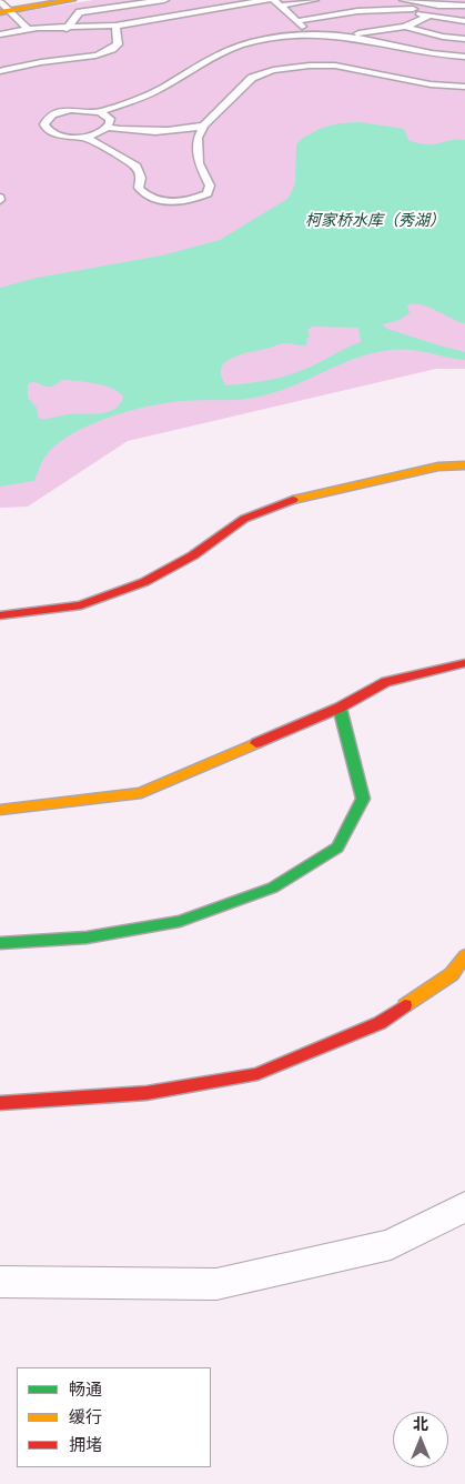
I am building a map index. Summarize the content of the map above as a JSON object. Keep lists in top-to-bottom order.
{
  "water": ["柯家桥水库（秀湖）"],
  "legend": ["畅通", "缓行", "拥堵"],
  "north": "top"
}
